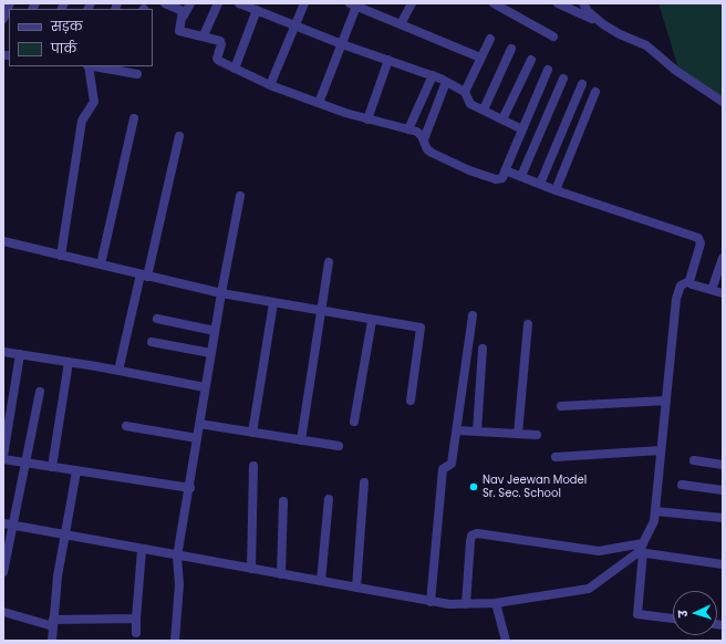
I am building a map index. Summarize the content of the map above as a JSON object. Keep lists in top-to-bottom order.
{
  "places": ["Nav Jeewan Model Sr. Sec. School"],
  "legend": ["सड़क", "पार्क"],
  "north": "left"
}
